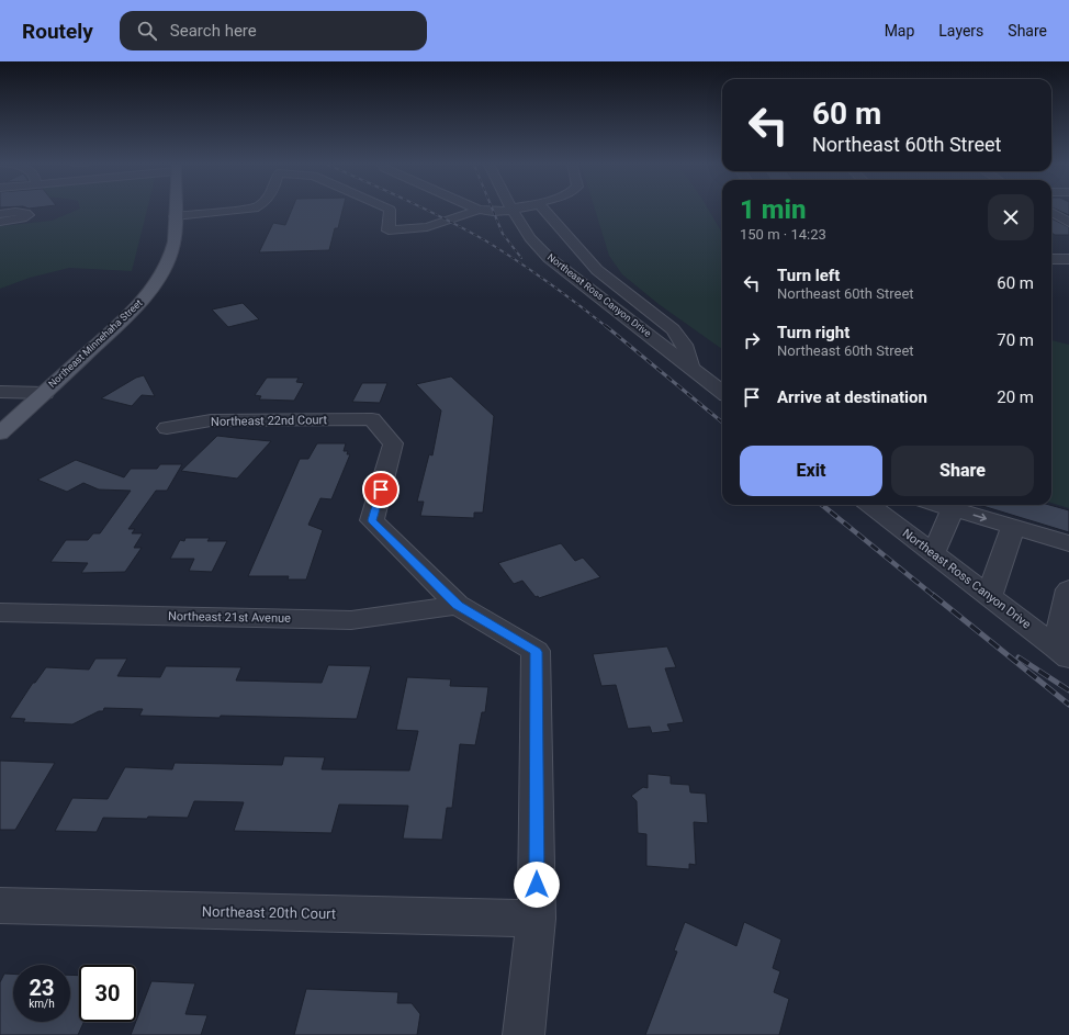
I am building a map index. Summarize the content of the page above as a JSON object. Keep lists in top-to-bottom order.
{
  "streets": {
    "main road": ["Northeast Minnehaha Street"],
    "street": [
      "Northeast Ross Canyon Drive",
      "Northeast 22nd Court",
      "Northeast 21st Avenue",
      "Northeast 20th Court"
    ]
  },
  "crossings": [
    ["Northeast 22nd Court", "Northeast 21st Avenue"]
  ],
  "page": {
    "header": "Routely",
    "search": "Search here",
    "nav": ["Map", "Layers", "Share"],
    "turn": ["60 m", "Northeast 60th Street"],
    "heading": ["1 min", "150 m · 14:23"],
    "list": [
      {
        "name": "Turn left",
        "note": "Northeast 60th Street",
        "value": "60 m"
      },
      {
        "name": "Turn right",
        "note": "Northeast 60th Street",
        "value": "70 m"
      },
      {
        "name": "Arrive at destination",
        "value": "20 m"
      }
    ],
    "buttons": ["Exit", "Share"],
    "speed": "23 km/h",
    "limit": "30"
  }
}
